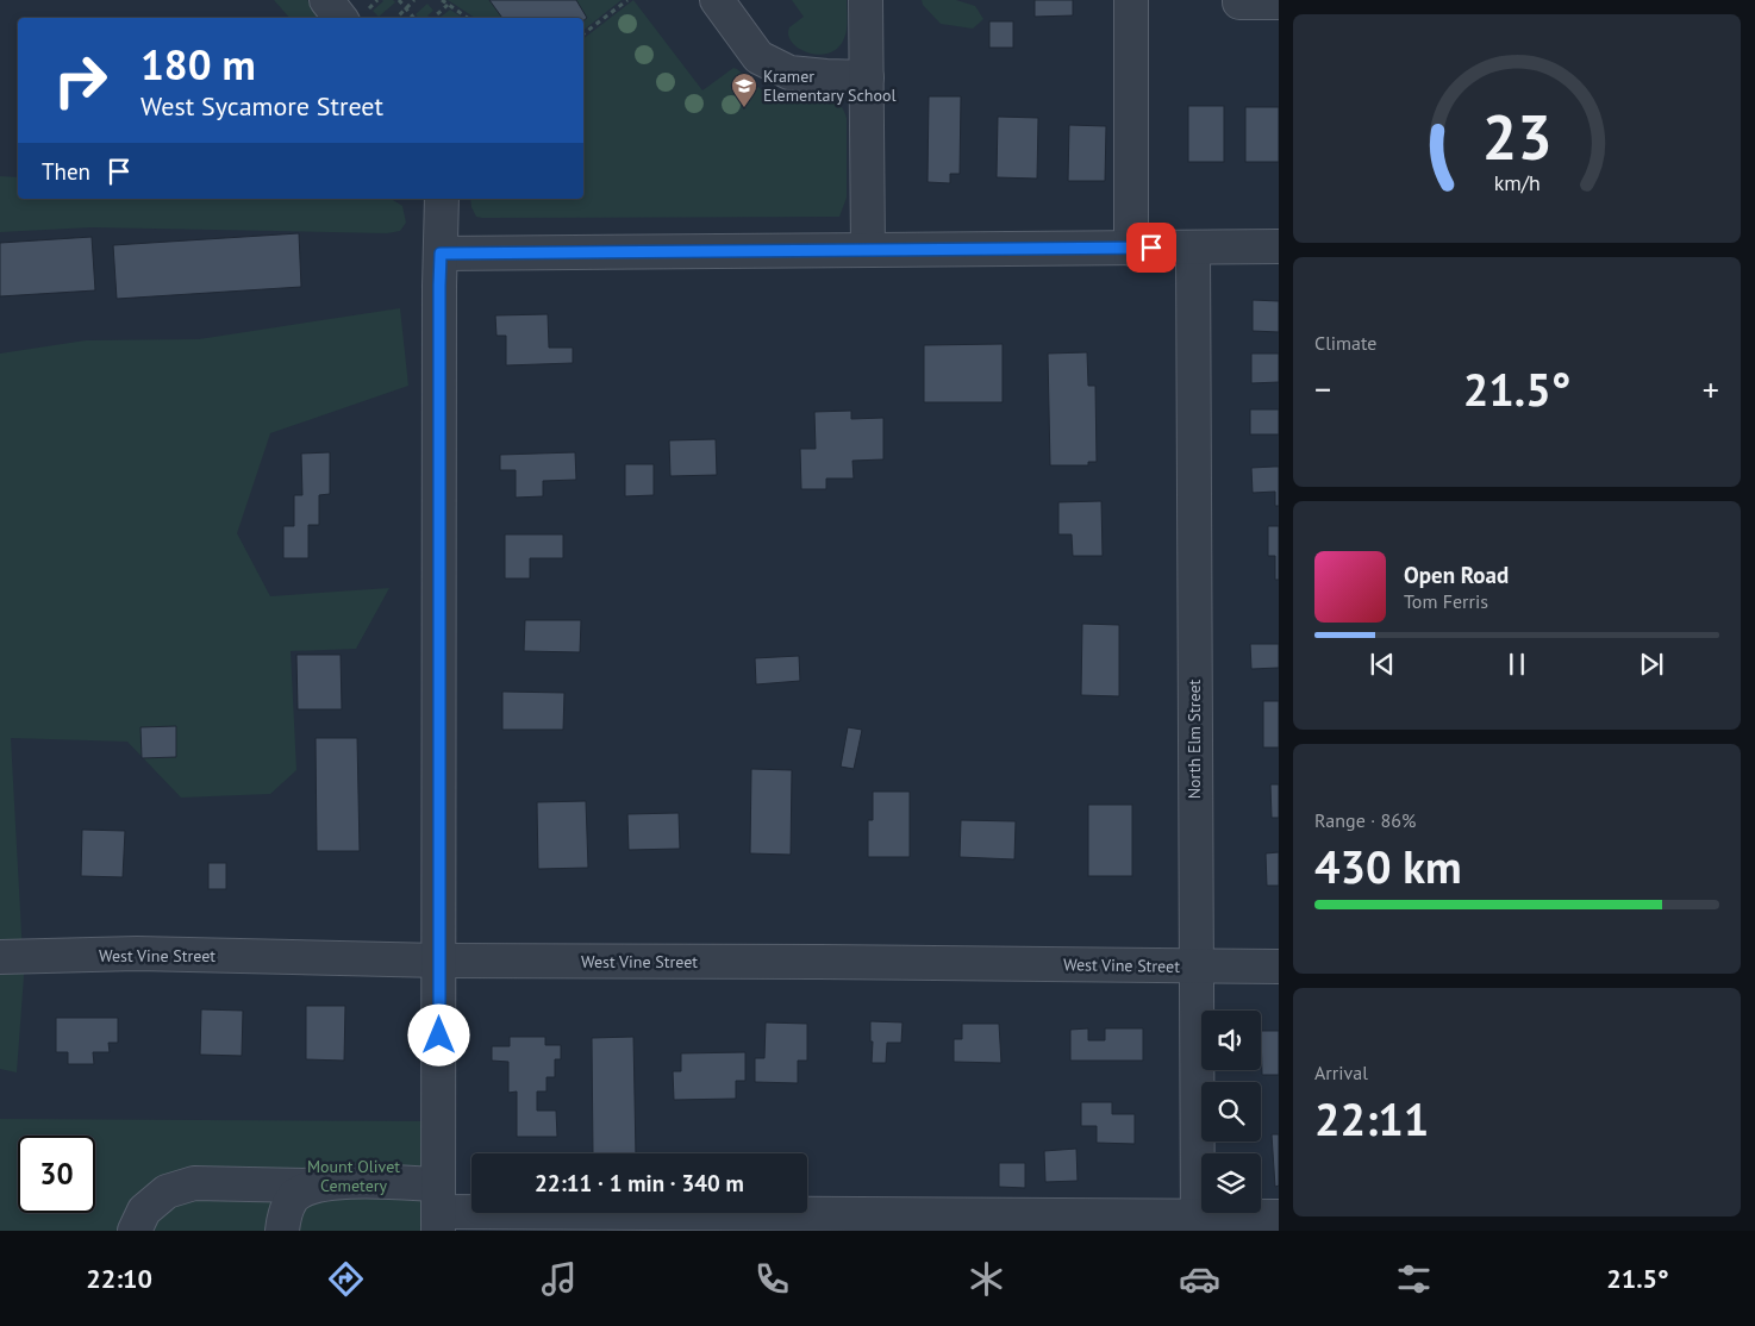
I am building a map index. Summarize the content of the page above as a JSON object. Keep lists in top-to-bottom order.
{
  "streets": {
    "street": ["North Elm Street", "West Vine Street"]
  },
  "crossings": [
    ["North Elm Street", "West Vine Street"]
  ],
  "parks": ["Mount Olivet Cemetery"],
  "places": {
    "school or university": ["Kramer Elementary School"]
  },
  "page": {
    "turn": ["180 m", "West Sycamore Street"],
    "then": "Then",
    "tile": [
      "Climate",
      ["Range · 86%", "430 km"],
      ["Arrival", "22:11"]
    ],
    "heat": ["−", "21.5°", "+"],
    "song": ["Open Road", "Tom Ferris"],
    "limit": "30",
    "trip": "22:11 · 1 min · 340 m",
    "tabs": ["22:10", "21.5°"],
    "gauge": ["23", "km/h"]
  }
}
